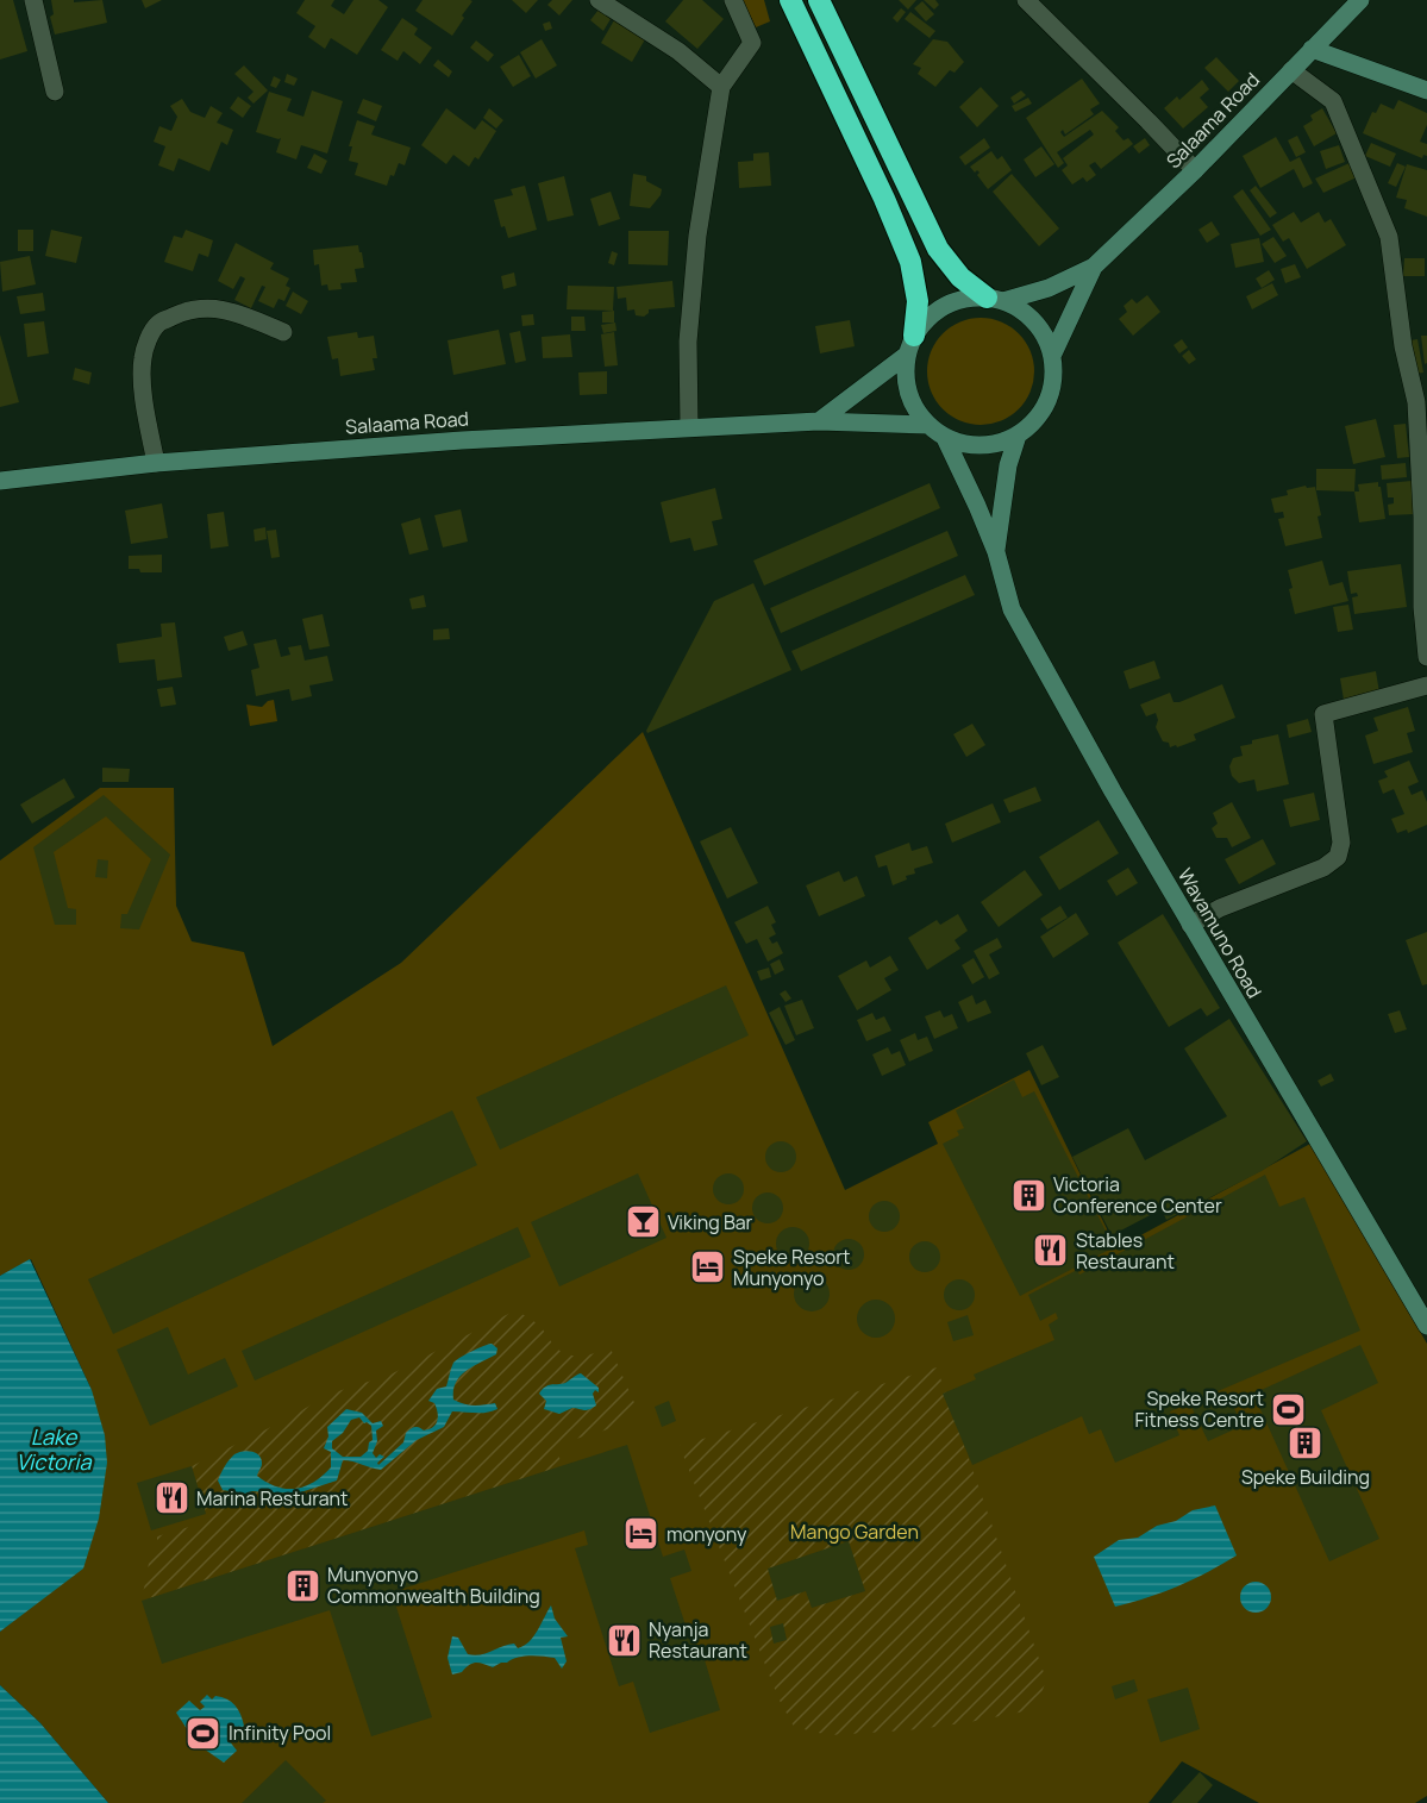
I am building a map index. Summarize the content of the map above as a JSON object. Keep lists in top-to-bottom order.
{
  "streets": {
    "main road": ["Salaama Road", "Wavamuno Road"]
  },
  "crossings": [
    ["Salaama Road", "Wavamuno Road"]
  ],
  "water": ["Lake Victoria"],
  "parks": ["Mango Garden"],
  "places": {
    "building": ["Victoria Conference Center", "Speke Building", "Munyonyo Commonwealth Building"],
    "bar": ["Viking Bar"],
    "restaurant": ["Stables Restaurant", "Marina Resturant", "Nyanja Restaurant"],
    "hotel": ["Speke Resort Munyonyo", "monyony"],
    "sports": ["Speke Resort Fitness Centre", "Infinity Pool"]
  }
}
